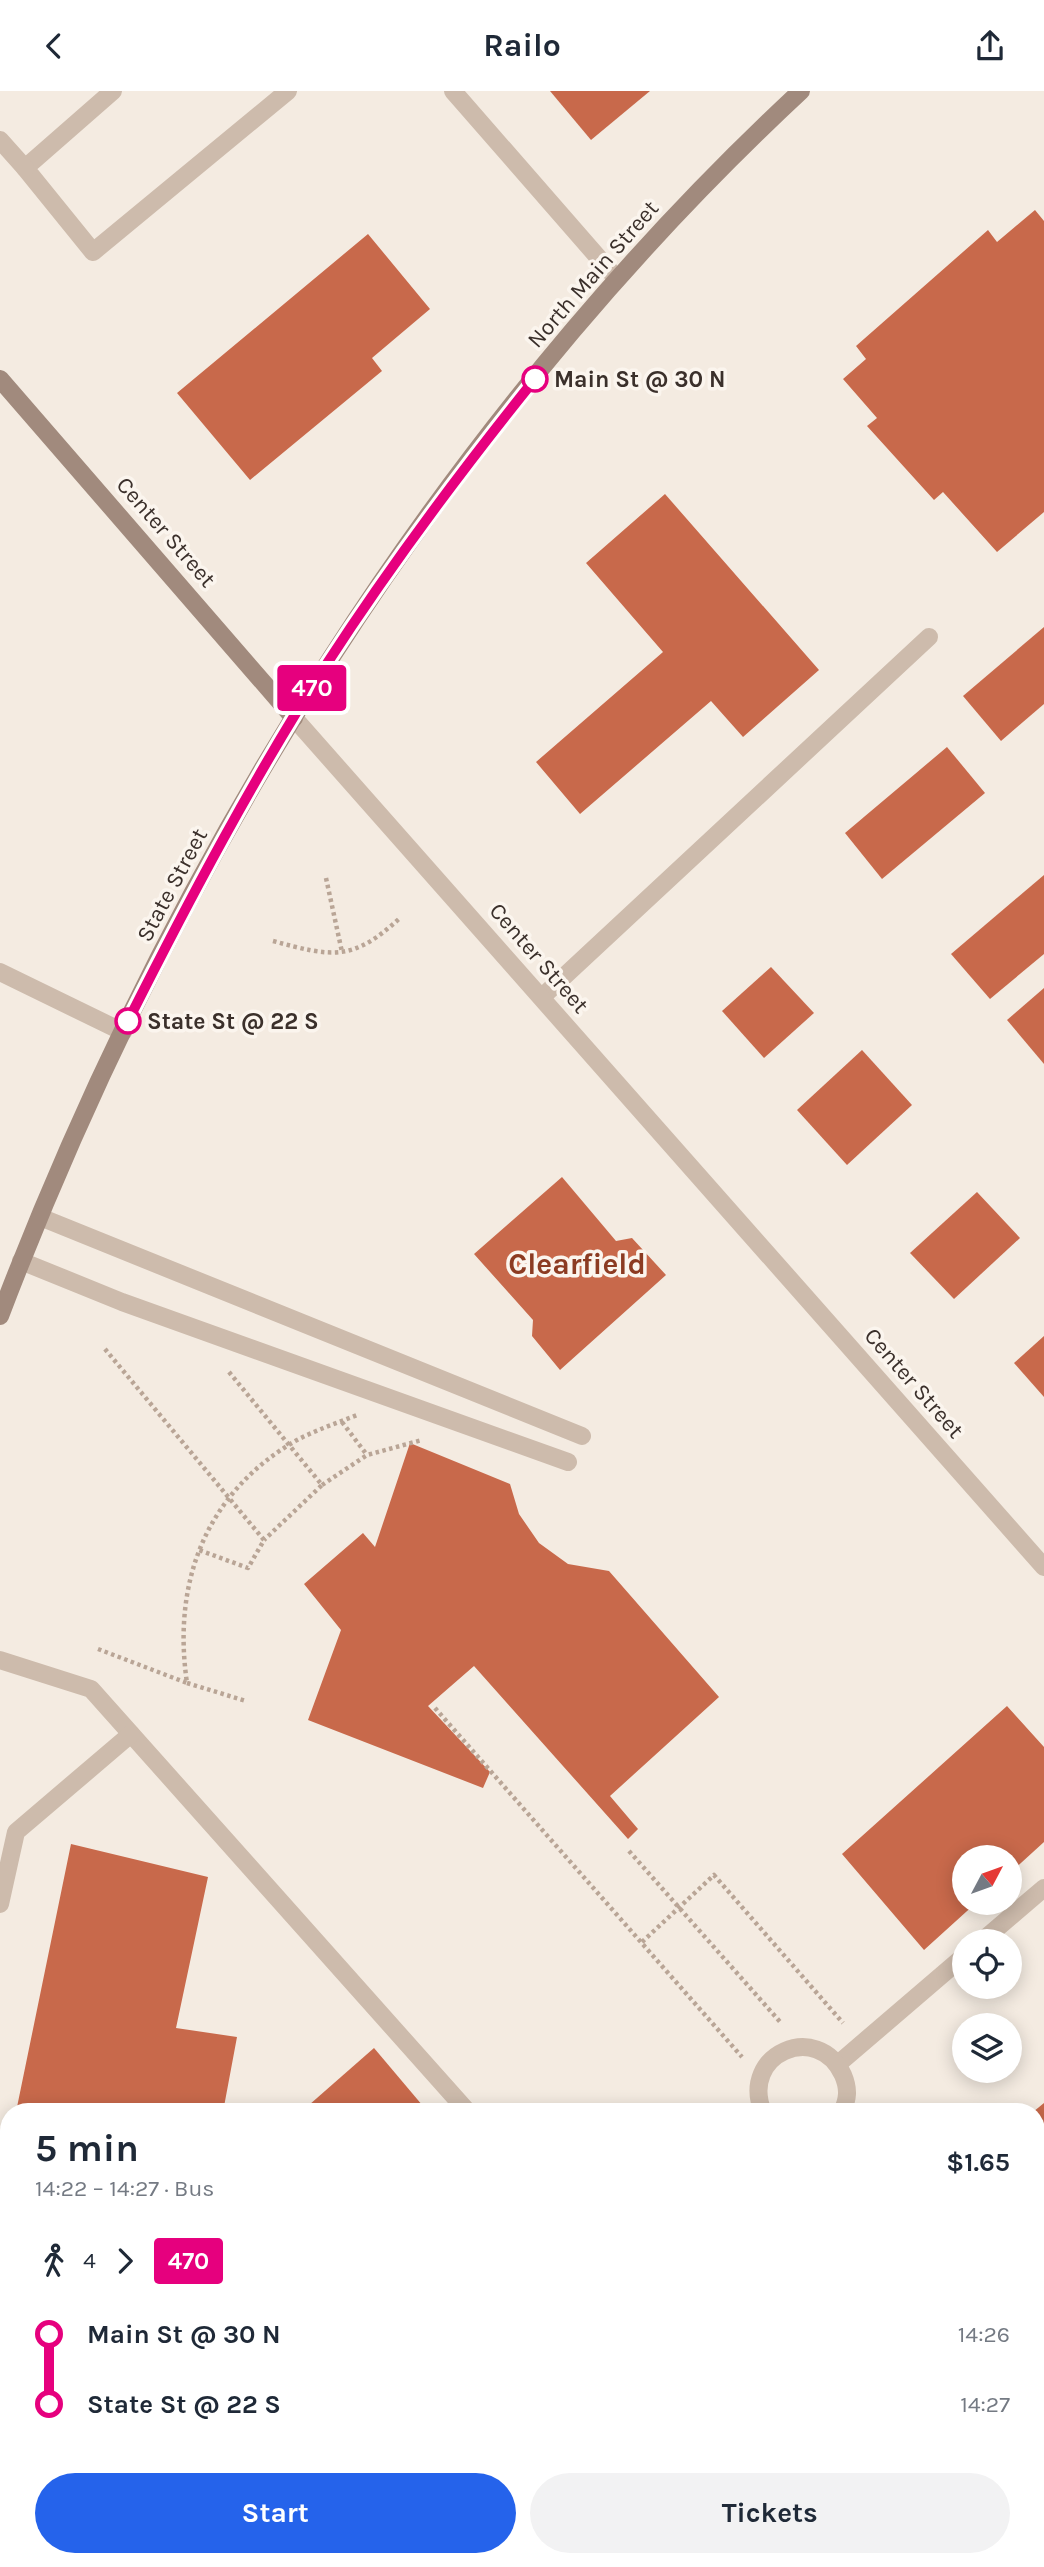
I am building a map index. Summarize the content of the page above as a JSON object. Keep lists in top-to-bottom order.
{
  "streets": {
    "main road": ["North Main Street", "Center Street", "State Street"]
  },
  "crossings": [
    ["North Main Street", "State Street"],
    ["Center Street", "State Street"]
  ],
  "districts": ["Clearfield"],
  "places": ["Main St @ 30 N", "State St @ 22 S"],
  "lines": ["bus line 470"],
  "north": "top right",
  "page": {
    "header": "Railo",
    "on_map": "470",
    "heading": ["5 min", "14:22 – 14:27 · Bus", "$1.65"],
    "legs": ["4", "470"],
    "list": [
      {
        "name": "Main St @ 30 N",
        "value": "14:26"
      },
      {
        "name": "State St @ 22 S",
        "value": "14:27"
      }
    ],
    "buttons": ["Start", "Tickets"]
  }
}
